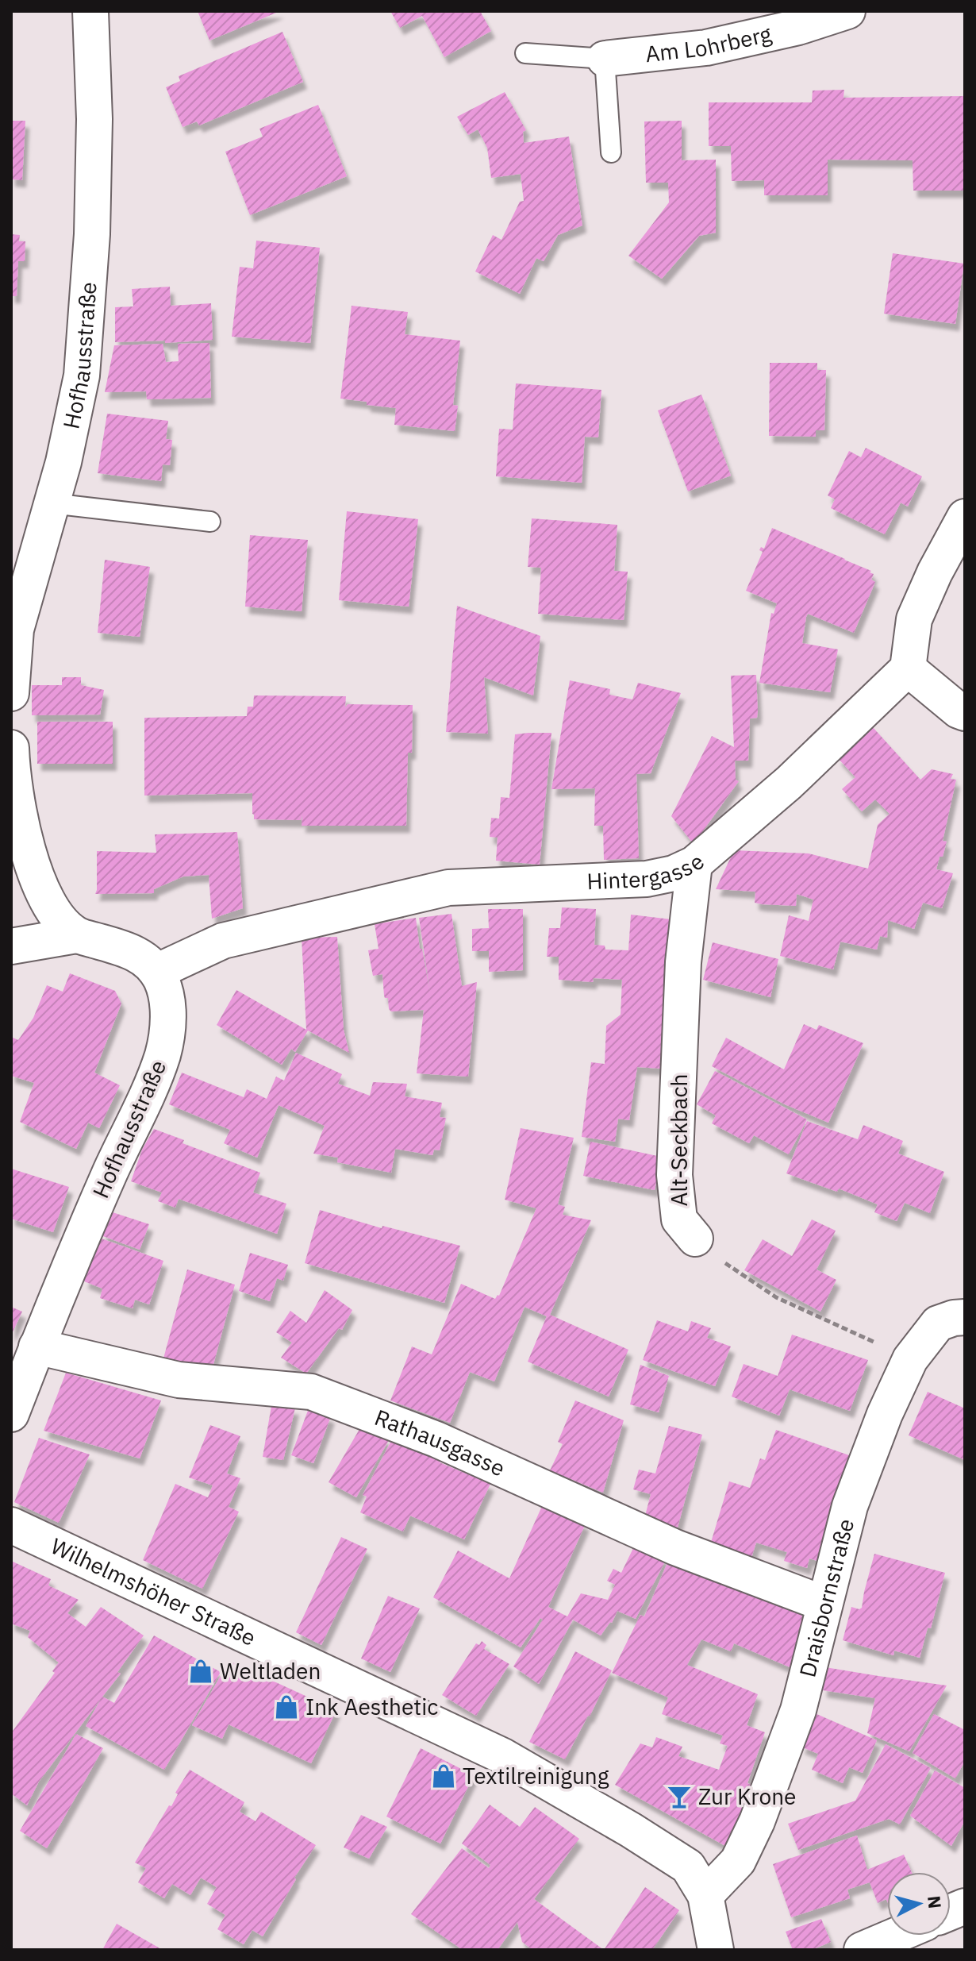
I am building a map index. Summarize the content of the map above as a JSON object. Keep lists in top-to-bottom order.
{
  "streets": {
    "street": [
      "Am Lohrberg",
      "Hofhausstraße",
      "Hintergasse",
      "Alt-Seckbach",
      "Rathausgasse",
      "Wilhelmshöher Straße",
      "Draisbornstraße"
    ]
  },
  "crossings": [
    ["Hofhausstraße", "Hintergasse"],
    ["Hofhausstraße", "Rathausgasse"],
    ["Hintergasse", "Alt-Seckbach"],
    ["Alt-Seckbach", "Draisbornstraße"],
    ["Rathausgasse", "Draisbornstraße"],
    ["Wilhelmshöher Straße", "Draisbornstraße"]
  ],
  "places": {
    "shop": ["Weltladen", "Ink Aesthetic", "Textilreinigung"],
    "bar": ["Zur Krone"]
  },
  "north": "right"
}
